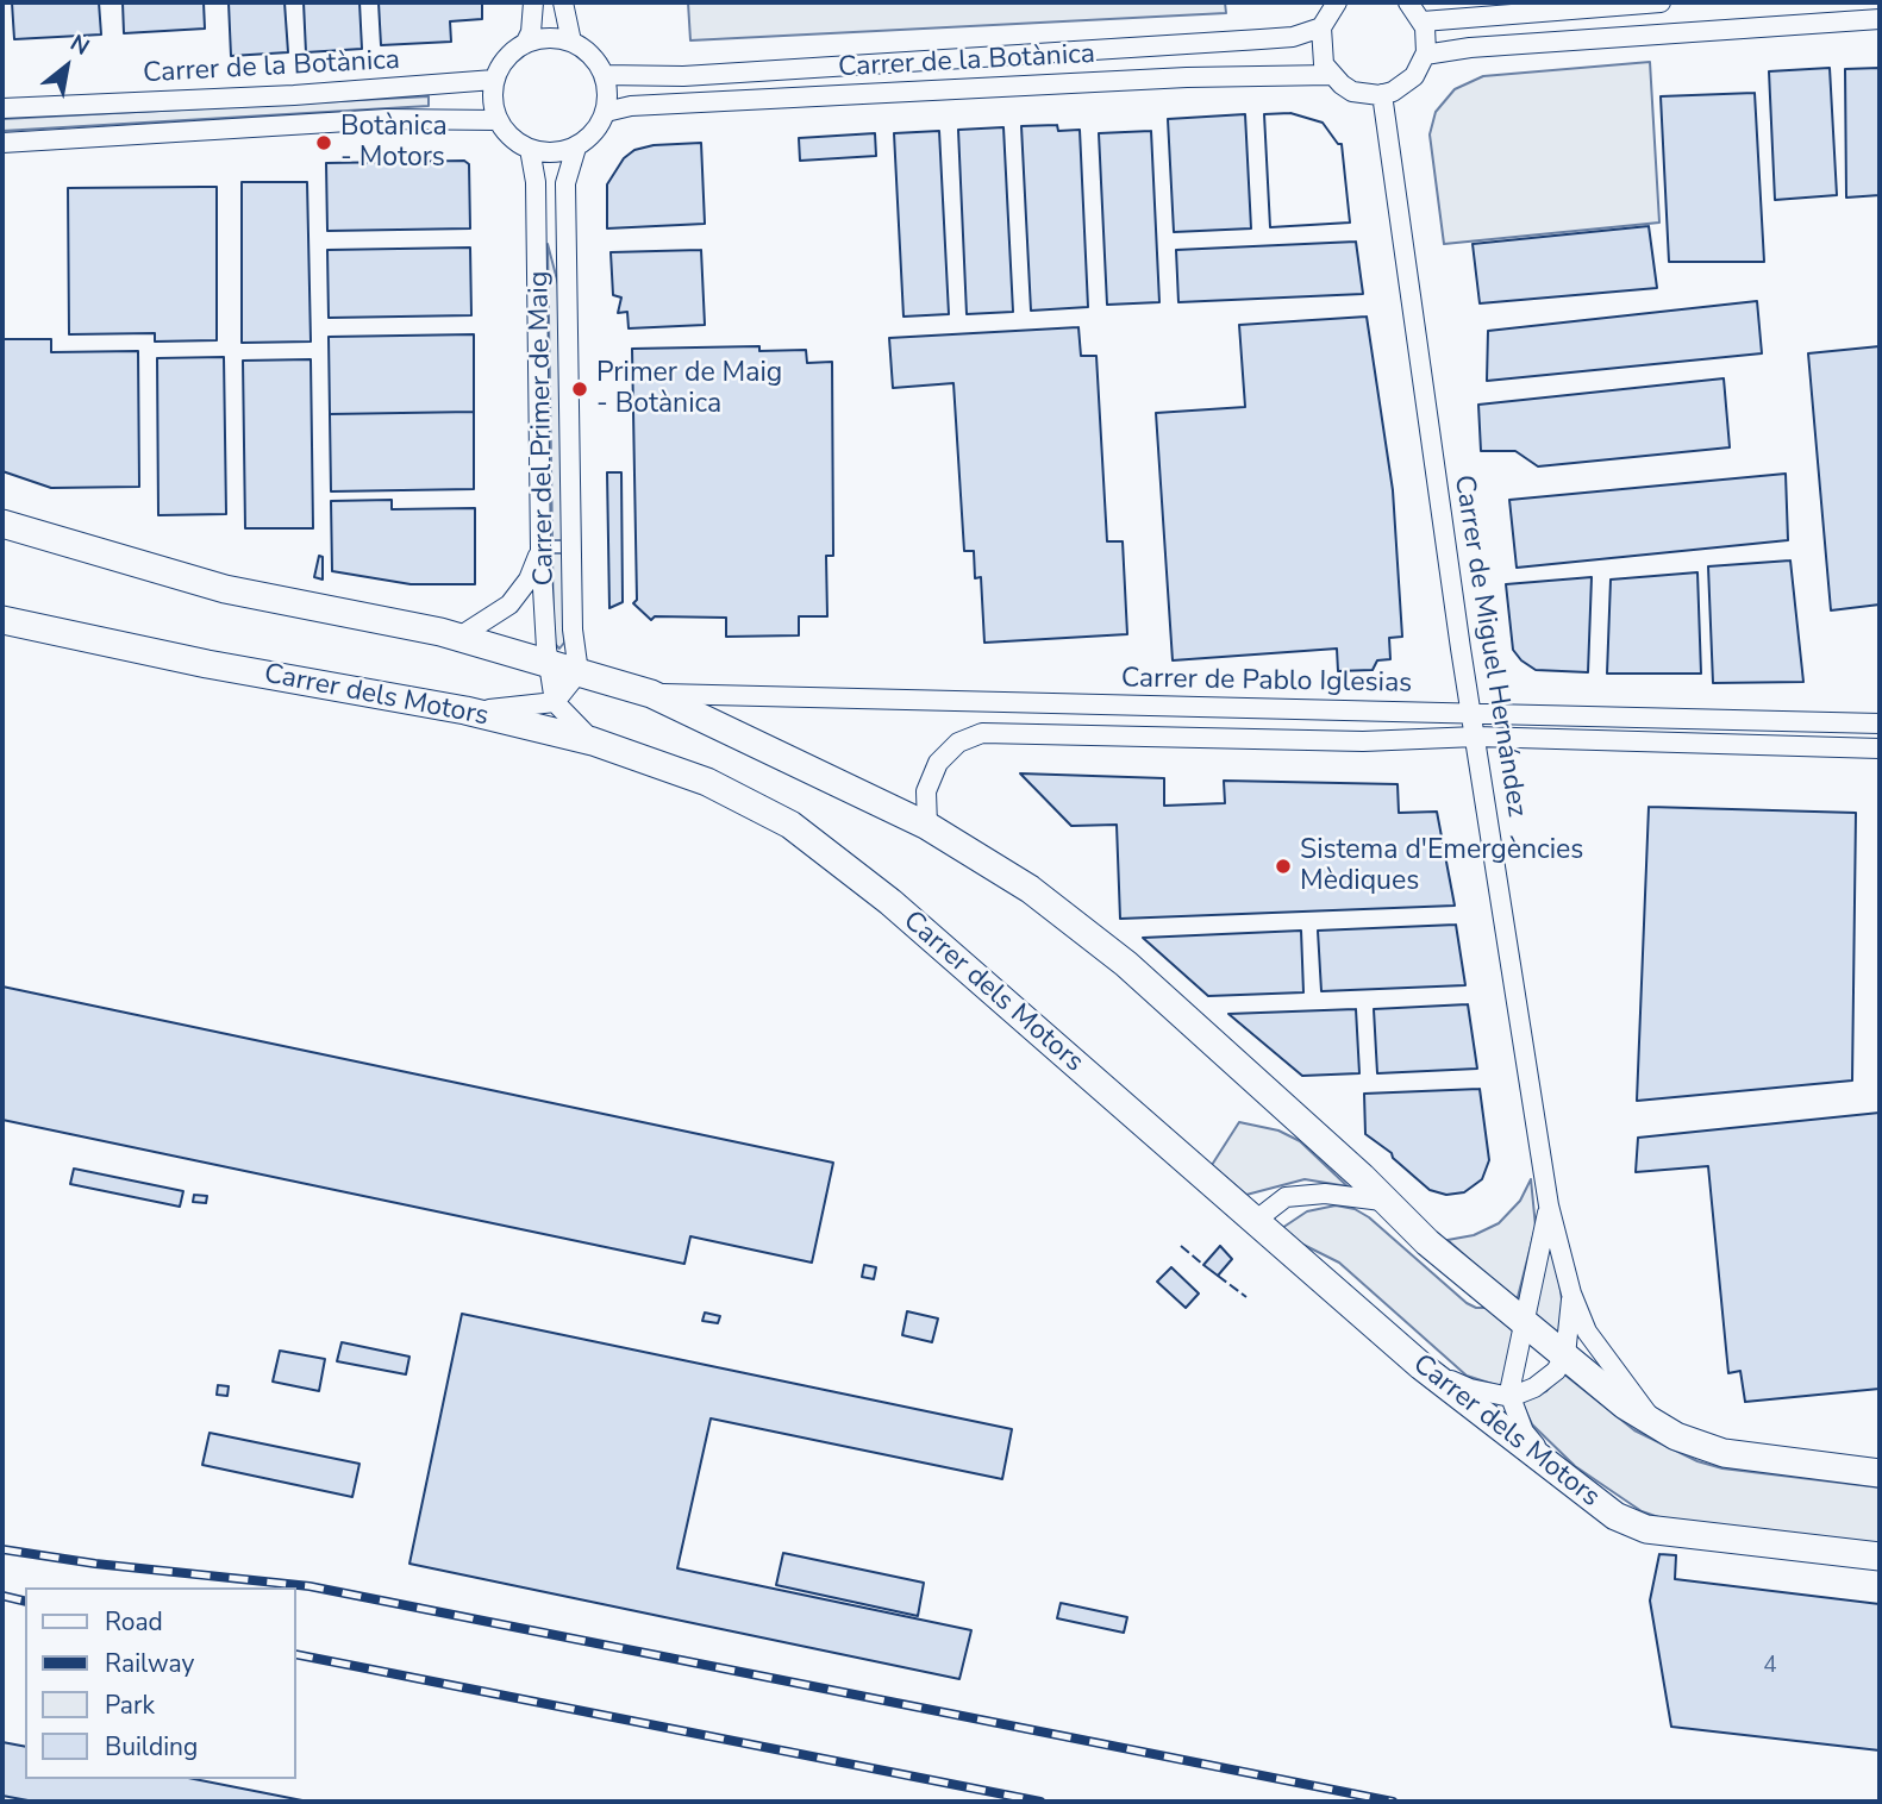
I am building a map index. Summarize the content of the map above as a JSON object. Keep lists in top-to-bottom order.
{
  "streets": {
    "street": [
      "Carrer de la Botànica",
      "Carrer del Primer de Maig",
      "Carrer de Miguel Hernández",
      "Carrer de Pablo Iglesias",
      "Carrer dels Motors"
    ]
  },
  "crossings": [
    ["Carrer de la Botànica", "Carrer del Primer de Maig"],
    ["Carrer de Miguel Hernández", "Carrer de Pablo Iglesias"],
    ["Carrer de Miguel Hernández", "Carrer dels Motors"]
  ],
  "places": ["Botànica - Motors", "Primer de Maig - Botànica", "Sistema d'Emergències Mèdiques"],
  "house_numbers": ["4"],
  "legend": [
    "Road",
    "Railway",
    "Park",
    "Building"
  ],
  "north": "top right"
}
